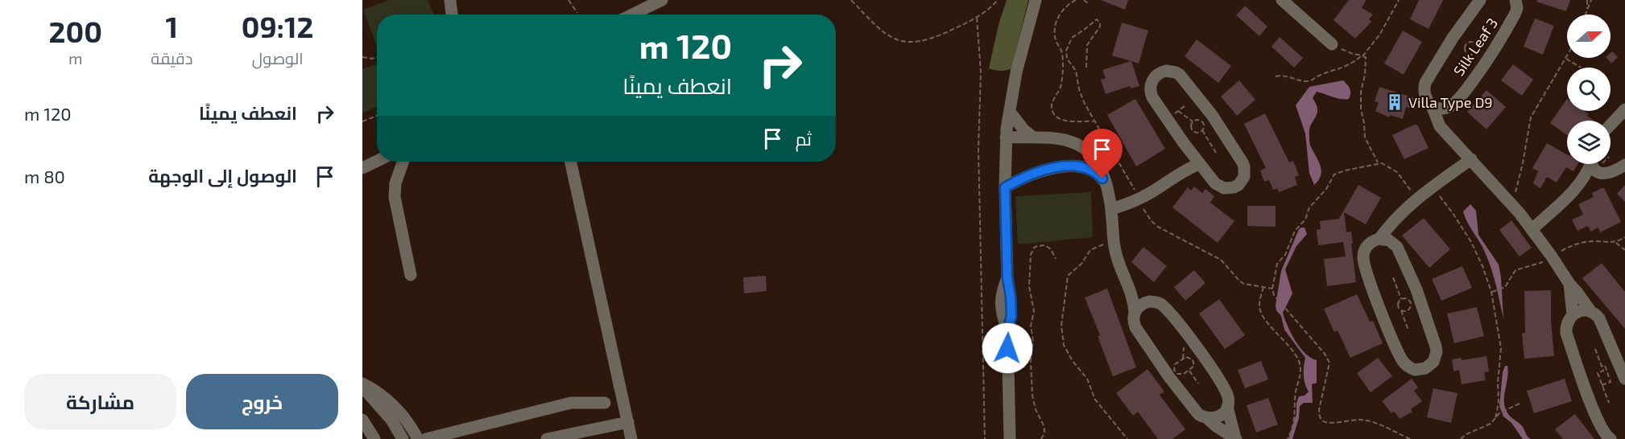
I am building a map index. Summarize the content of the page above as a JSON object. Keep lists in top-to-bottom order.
{
  "streets": {
    "street": ["Silk Leaf 3"]
  },
  "places": {
    "building": ["Villa Type D9"]
  },
  "north": "right",
  "page": {
    "eta": [
      "09:12",
      "الوصول",
      "1",
      "دقيقة",
      "200",
      "m"
    ],
    "turn": ["120 m", "انعطف يمينًا"],
    "list": [
      {
        "name": "انعطف يمينًا",
        "value": "120 m"
      },
      {
        "name": "الوصول إلى الوجهة",
        "value": "80 m"
      }
    ],
    "then": "ثم",
    "buttons": ["خروج", "مشاركة"]
  }
}
